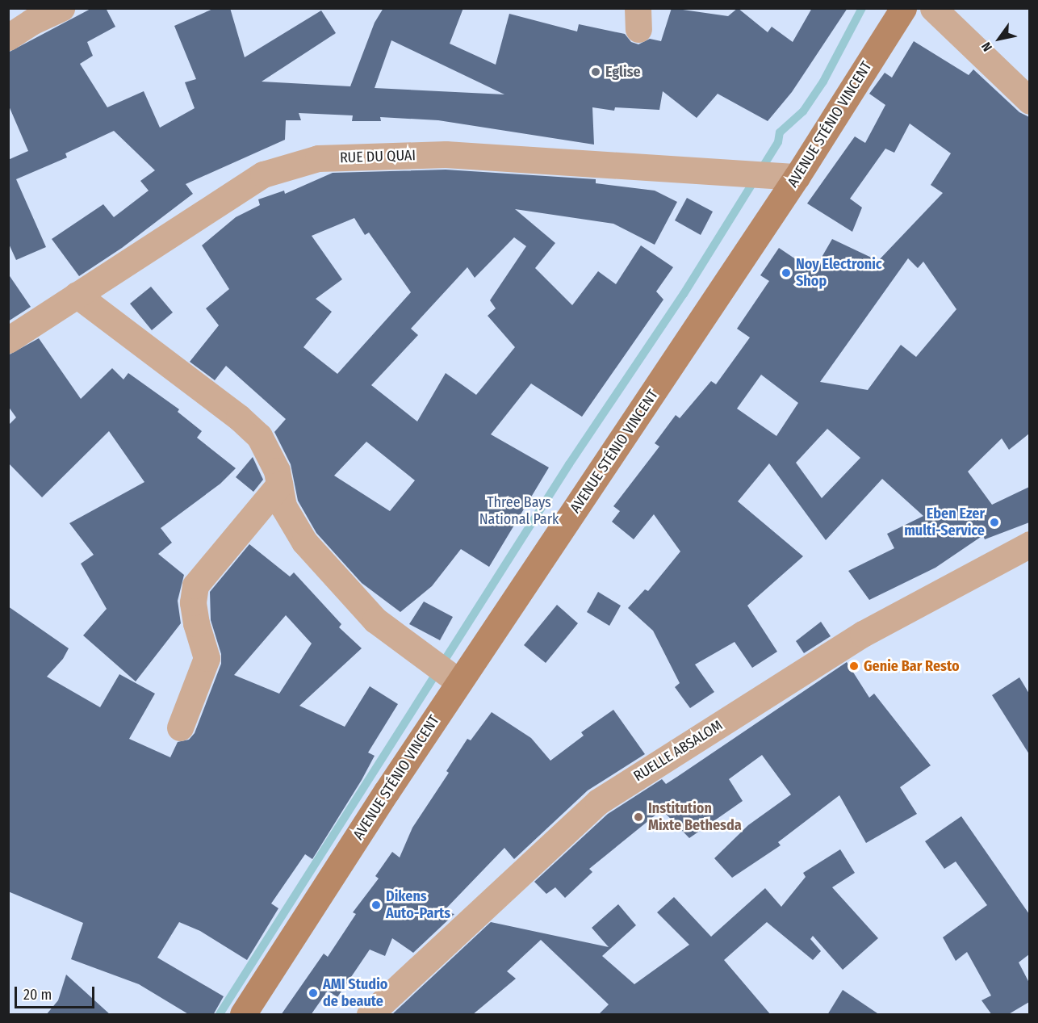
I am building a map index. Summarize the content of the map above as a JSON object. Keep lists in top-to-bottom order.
{
  "streets": {
    "main road": ["AVENUE STÉNIO VINCENT"],
    "street": ["RUE DU QUAI", "RUELLE ABSALOM"]
  },
  "crossings": [
    ["AVENUE STÉNIO VINCENT", "RUE DU QUAI"]
  ],
  "parks": ["Three Bays National Park"],
  "places": [
    "Eglise",
    "Noy Electronic Shop",
    "Eben Ezer multi-Service",
    "Genie Bar Resto",
    "Institution Mixte Bethesda",
    "Dikens Auto-Parts",
    "AMI Studio de beaute"
  ],
  "scale_bar": "20 m",
  "north": "bottom left"
}
